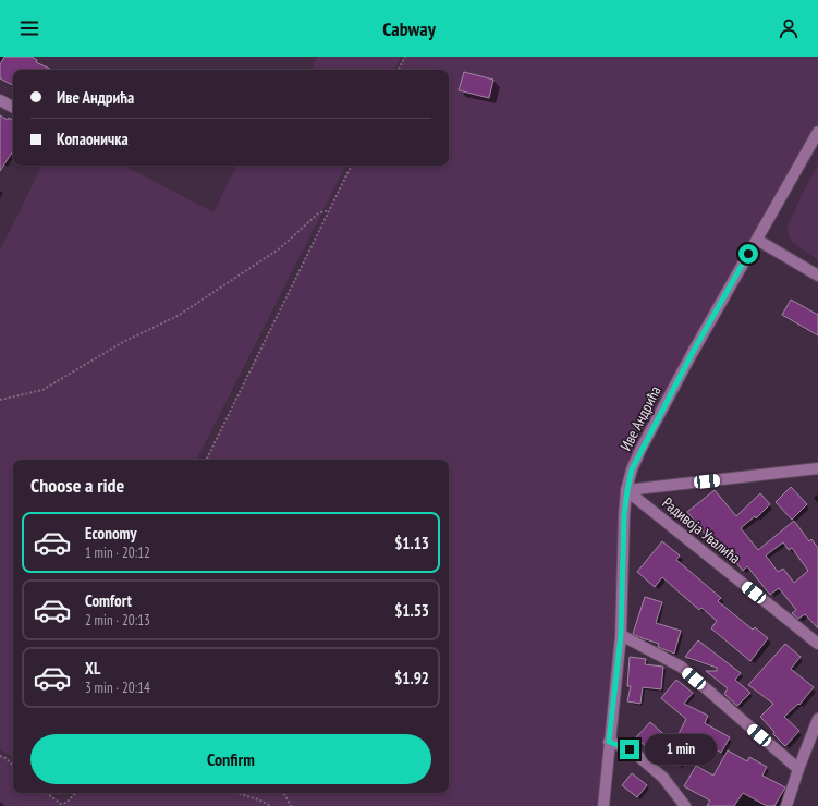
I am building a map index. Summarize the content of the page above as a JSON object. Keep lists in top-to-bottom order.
{
  "streets": {
    "street": ["Иве Андрића", "Радивоја Увалића"]
  },
  "crossings": [
    ["Иве Андрића", "Радивоја Увалића"]
  ],
  "page": {
    "header": "Cabway",
    "banner": ["Иве Андрића", "Копаоничка"],
    "heading": "Choose a ride",
    "list": [
      {
        "name": "Economy",
        "note": "1 min · 20:12",
        "value": "$1.13"
      },
      {
        "name": "Comfort",
        "note": "2 min · 20:13",
        "value": "$1.53"
      },
      {
        "name": "XL",
        "note": "3 min · 20:14",
        "value": "$1.92"
      }
    ],
    "buttons": "Confirm",
    "bubble": "1 min"
  }
}
